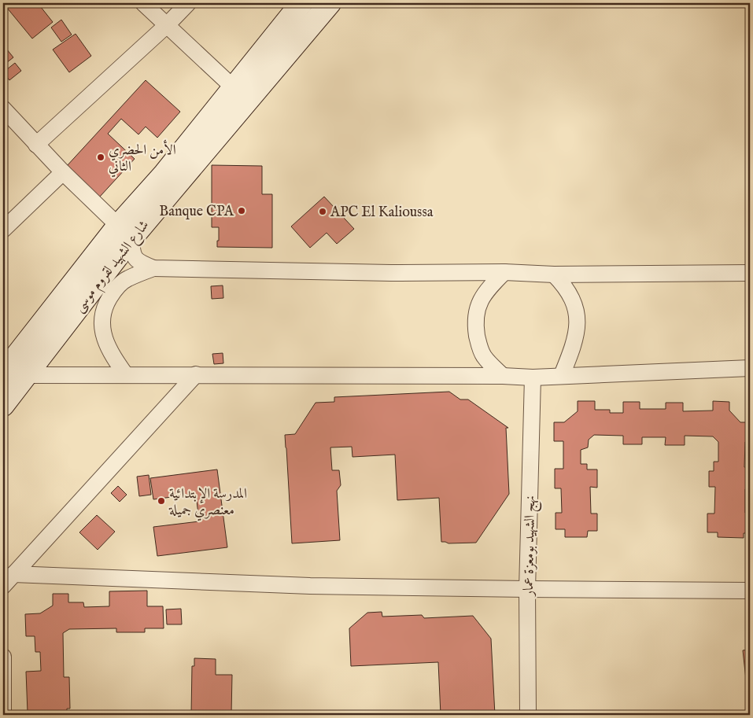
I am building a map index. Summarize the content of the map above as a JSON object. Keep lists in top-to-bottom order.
{
  "streets": {
    "street": ["شارع الشهيد لقروم موسى", "نهج الشهيد بومعزة عمار"]
  },
  "places": [
    "الأمن الحضري الثاني",
    "Banque CPA",
    "APC El Kalioussa",
    "المدرسة الإبتدائية معنصري جميلة"
  ]
}
